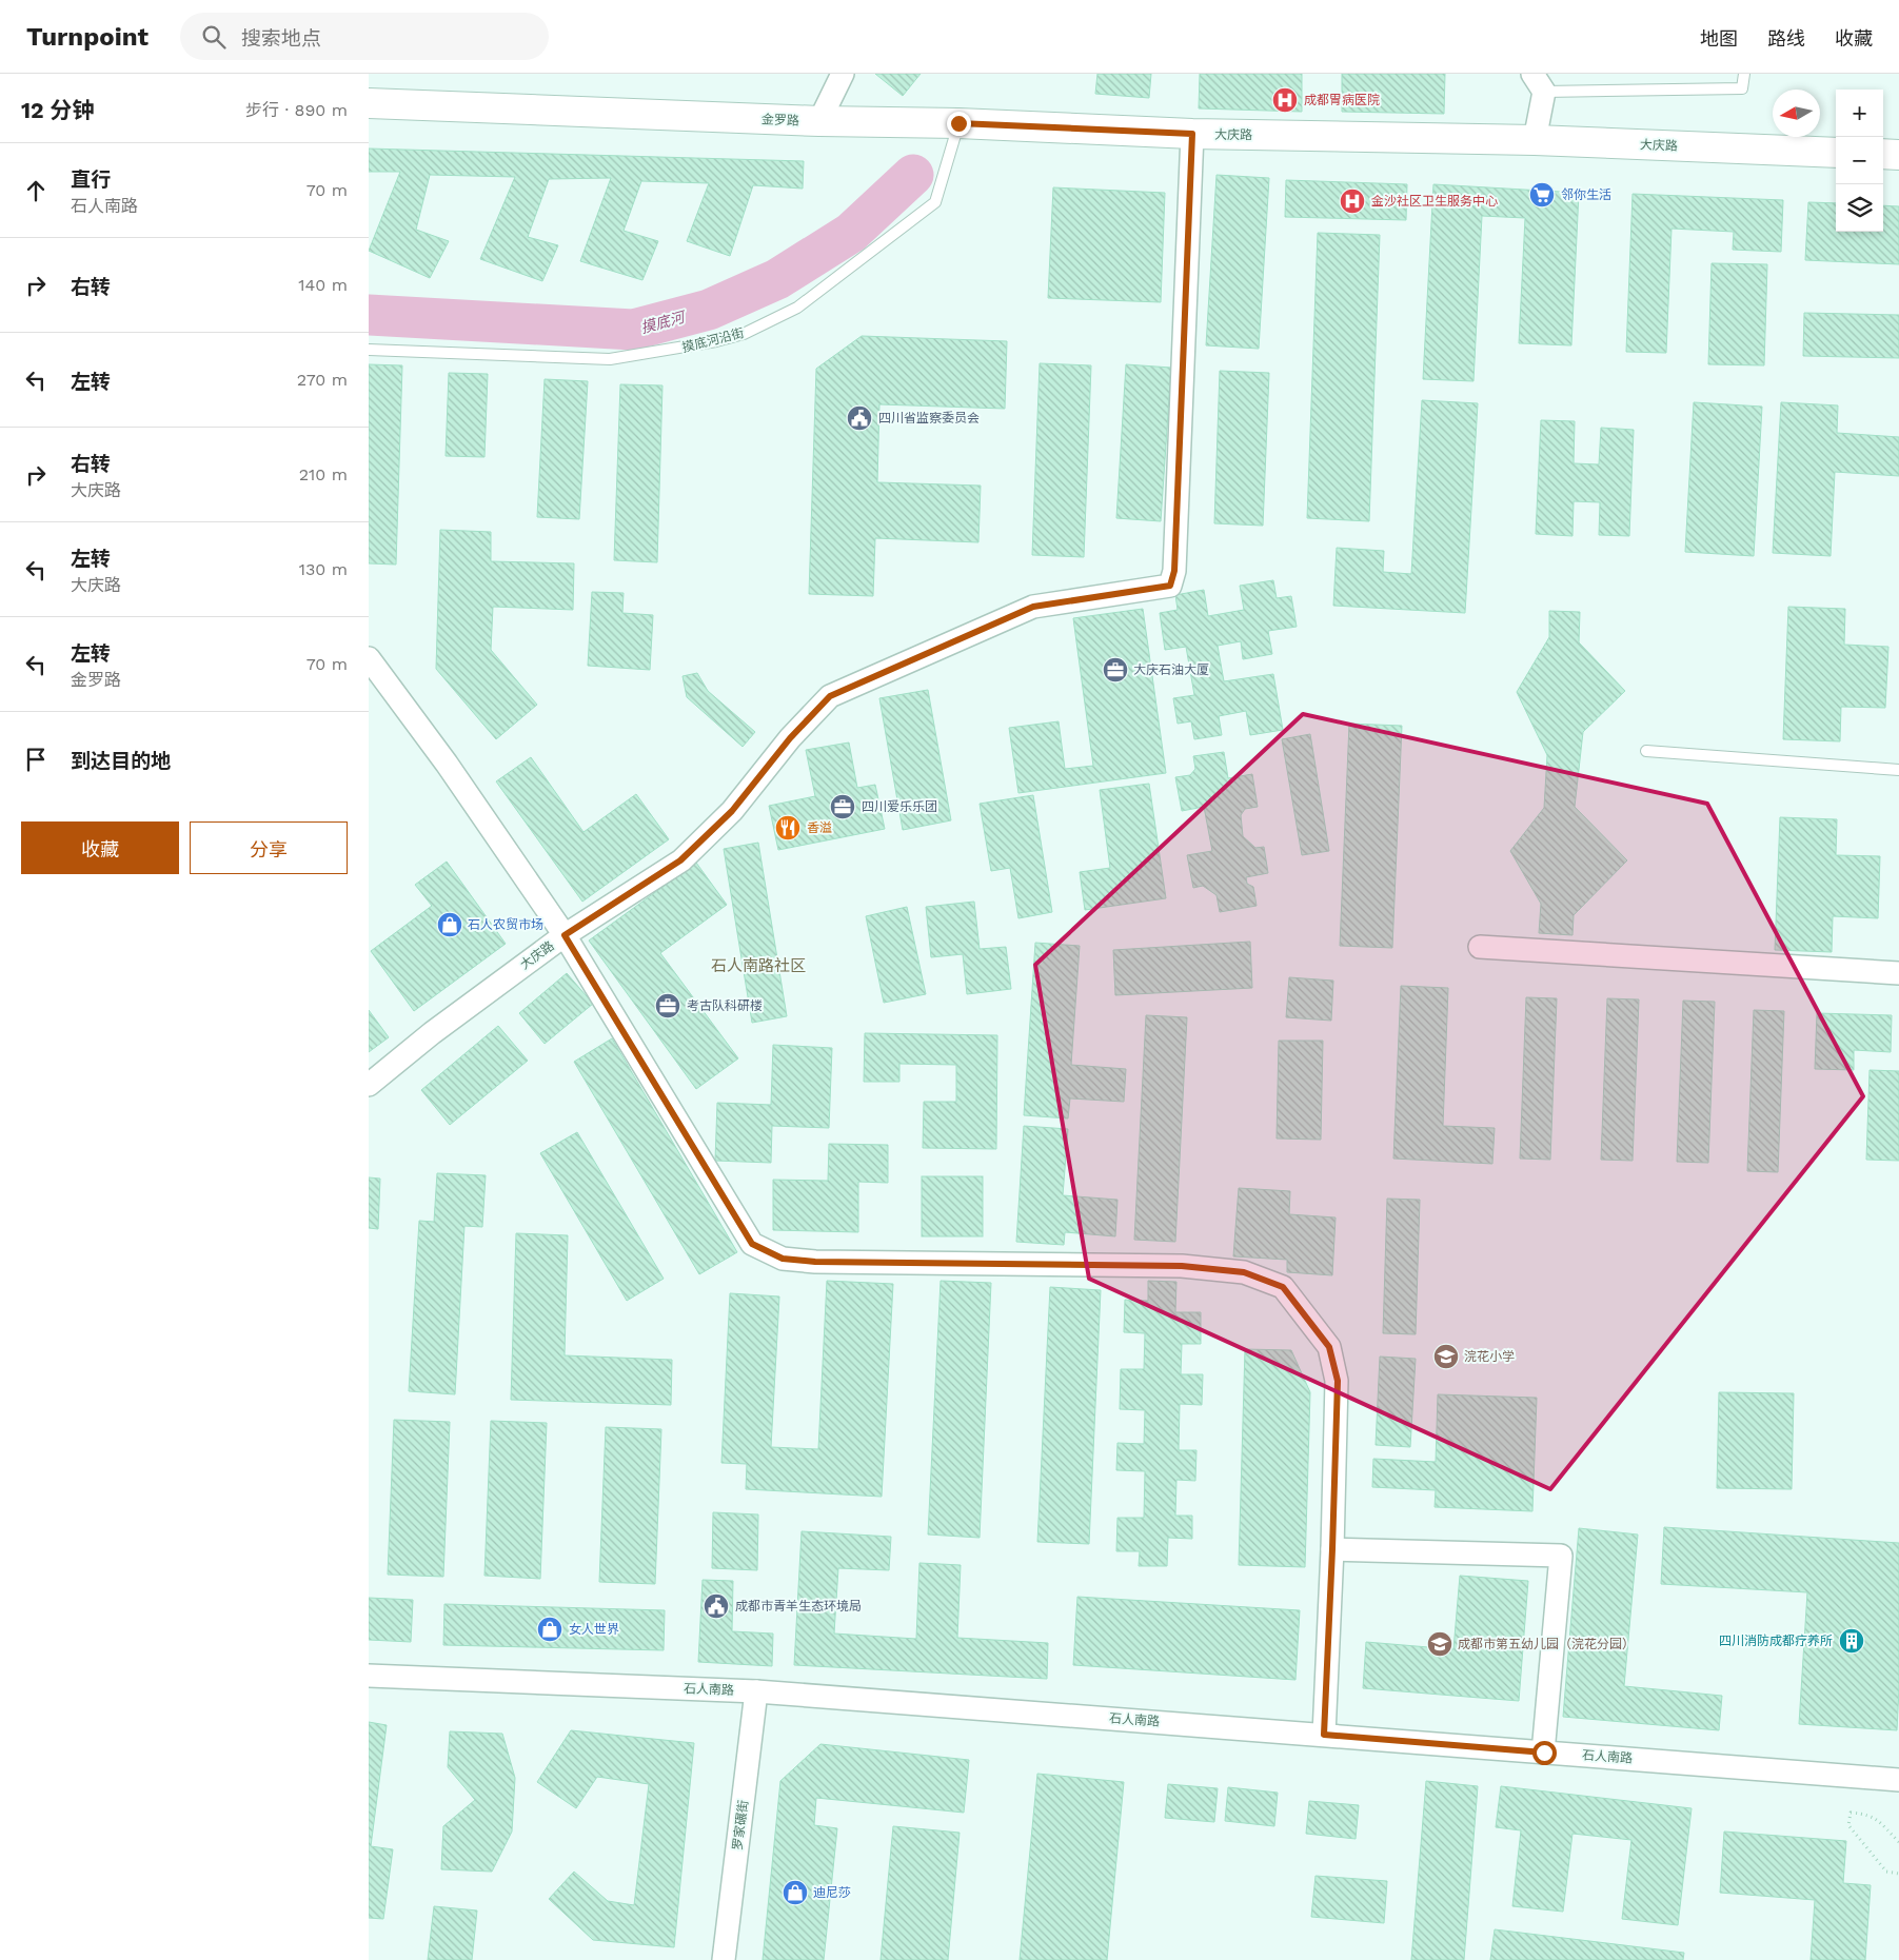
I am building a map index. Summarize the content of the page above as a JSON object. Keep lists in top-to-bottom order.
{
  "streets": {
    "street": [
      "金罗路",
      "大庆路",
      "石人南路",
      "罗家碾街"
    ],
    "lane": ["摸底河沿街"]
  },
  "crossings": [
    ["金罗路", "大庆路"],
    ["金罗路", "摸底河沿街"],
    ["石人南路", "罗家碾街"]
  ],
  "districts": ["石人南路社区"],
  "water": ["摸底河"],
  "places": {
    "hospital": ["成都胃病医院", "金沙社区卫生服务中心"],
    "supermarket": ["邻你生活"],
    "public building": ["四川省监察委员会", "成都市青羊生态环境局"],
    "office": ["大庆石油大厦", "四川爱乐乐团", "考古队科研楼"],
    "restaurant": ["香溢"],
    "shop": ["石人农贸市场", "女人世界", "迪尼莎"],
    "school or university": ["浣花小学", "成都市第五幼儿园（浣花分园）"],
    "building": ["四川消防成都疗养所"]
  },
  "north": "left",
  "page": {
    "header": "Turnpoint",
    "search": "搜索地点",
    "nav": ["地图", "路线", "收藏"],
    "heading": ["12 分钟", "步行 · 890 m"],
    "map_buttons": ["+", "−"],
    "list": [
      ["直行", "石人南路", "70 m"],
      ["右转", "140 m"],
      ["左转", "270 m"],
      ["右转", "大庆路", "210 m"],
      ["左转", "大庆路", "130 m"],
      ["左转", "金罗路", "70 m"],
      "到达目的地"
    ],
    "buttons": ["收藏", "分享"]
  }
}
